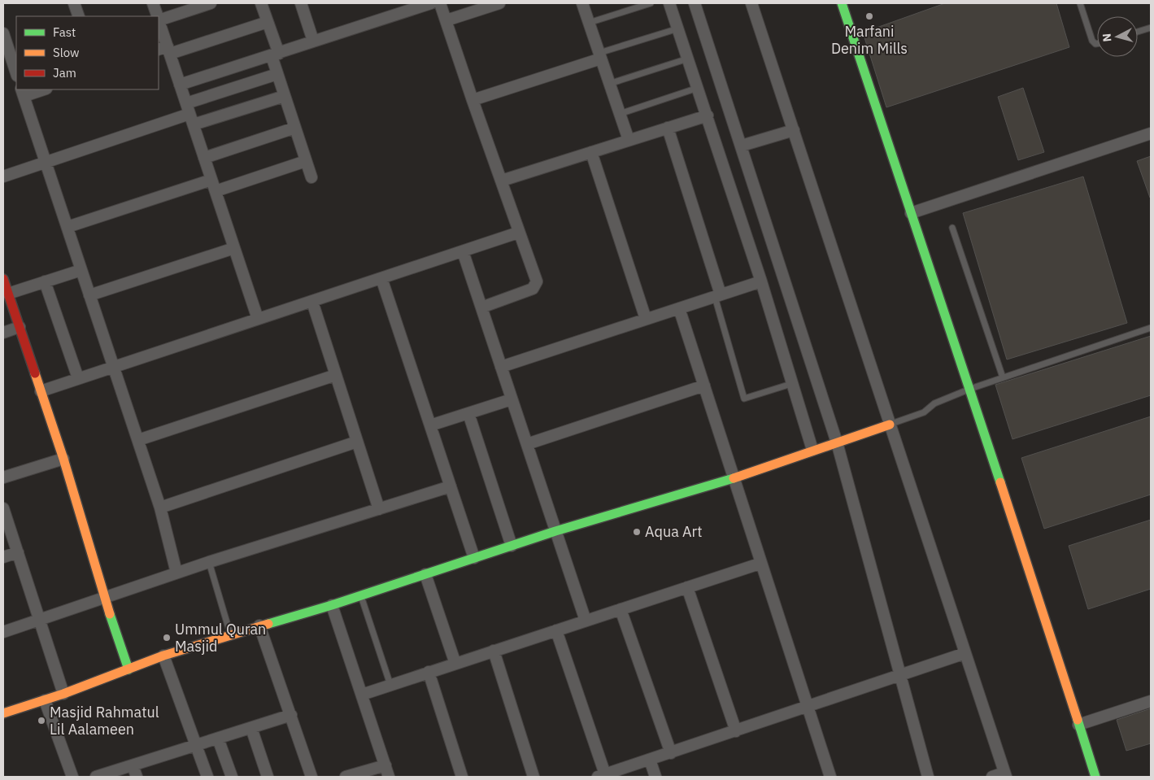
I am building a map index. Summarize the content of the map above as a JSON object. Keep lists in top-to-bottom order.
{
  "places": [
    "Marfani Denim Mills",
    "Aqua Art",
    "Ummul Quran Masjid",
    "Masjid Rahmatul Lil Aalameen"
  ],
  "legend": ["Fast", "Slow", "Jam"],
  "north": "left"
}
